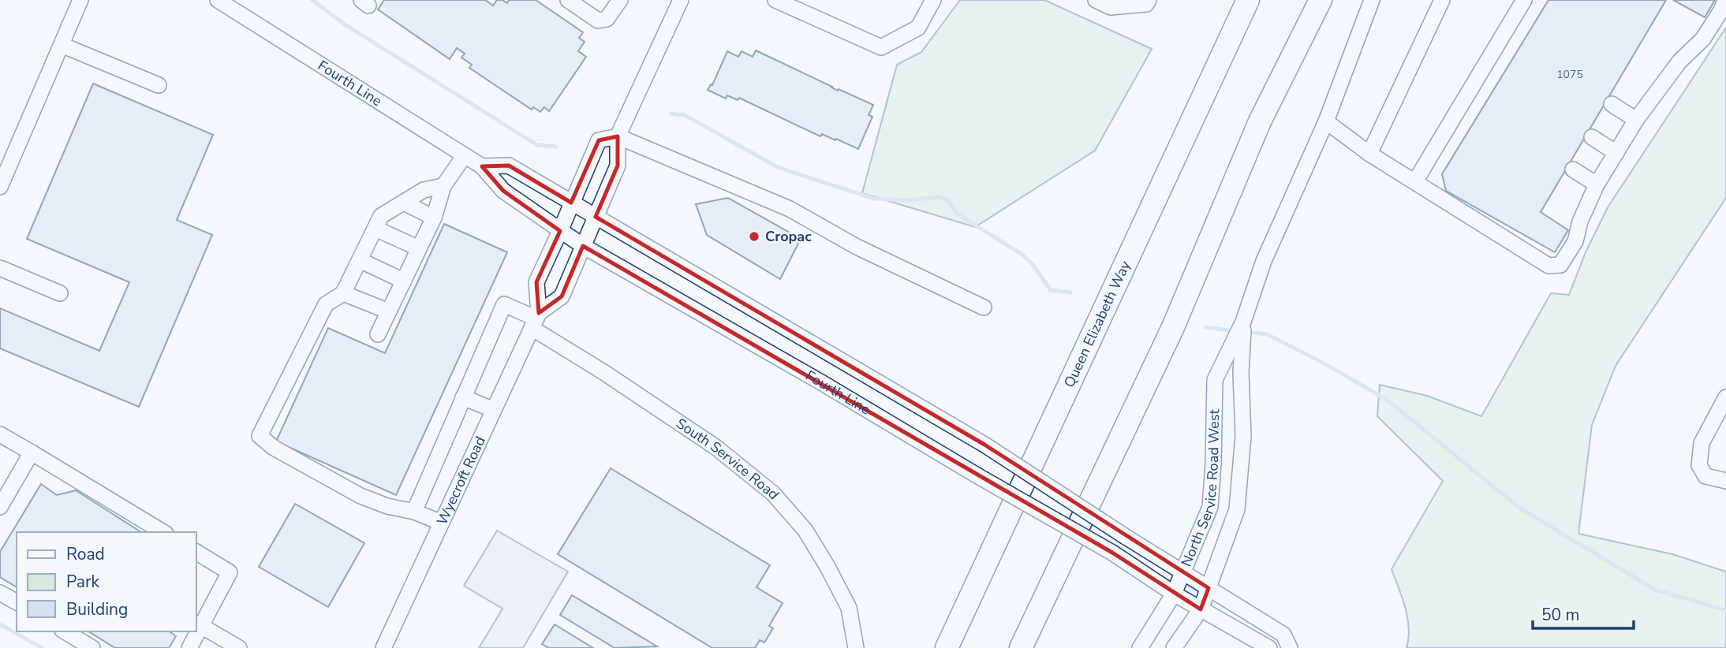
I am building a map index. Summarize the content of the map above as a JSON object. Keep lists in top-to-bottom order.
{
  "streets": {
    "highway": ["Queen Elizabeth Way"],
    "street": [
      "Fourth Line",
      "South Service Road",
      "Wyecroft Road",
      "North Service Road West"
    ]
  },
  "crossings": [
    ["Fourth Line", "Wyecroft Road"],
    ["Fourth Line", "North Service Road West"],
    ["South Service Road", "Wyecroft Road"]
  ],
  "places": ["Cropac"],
  "house_numbers": ["1075"],
  "legend": ["Road", "Park", "Building"],
  "scale_bar": "50 m"
}
